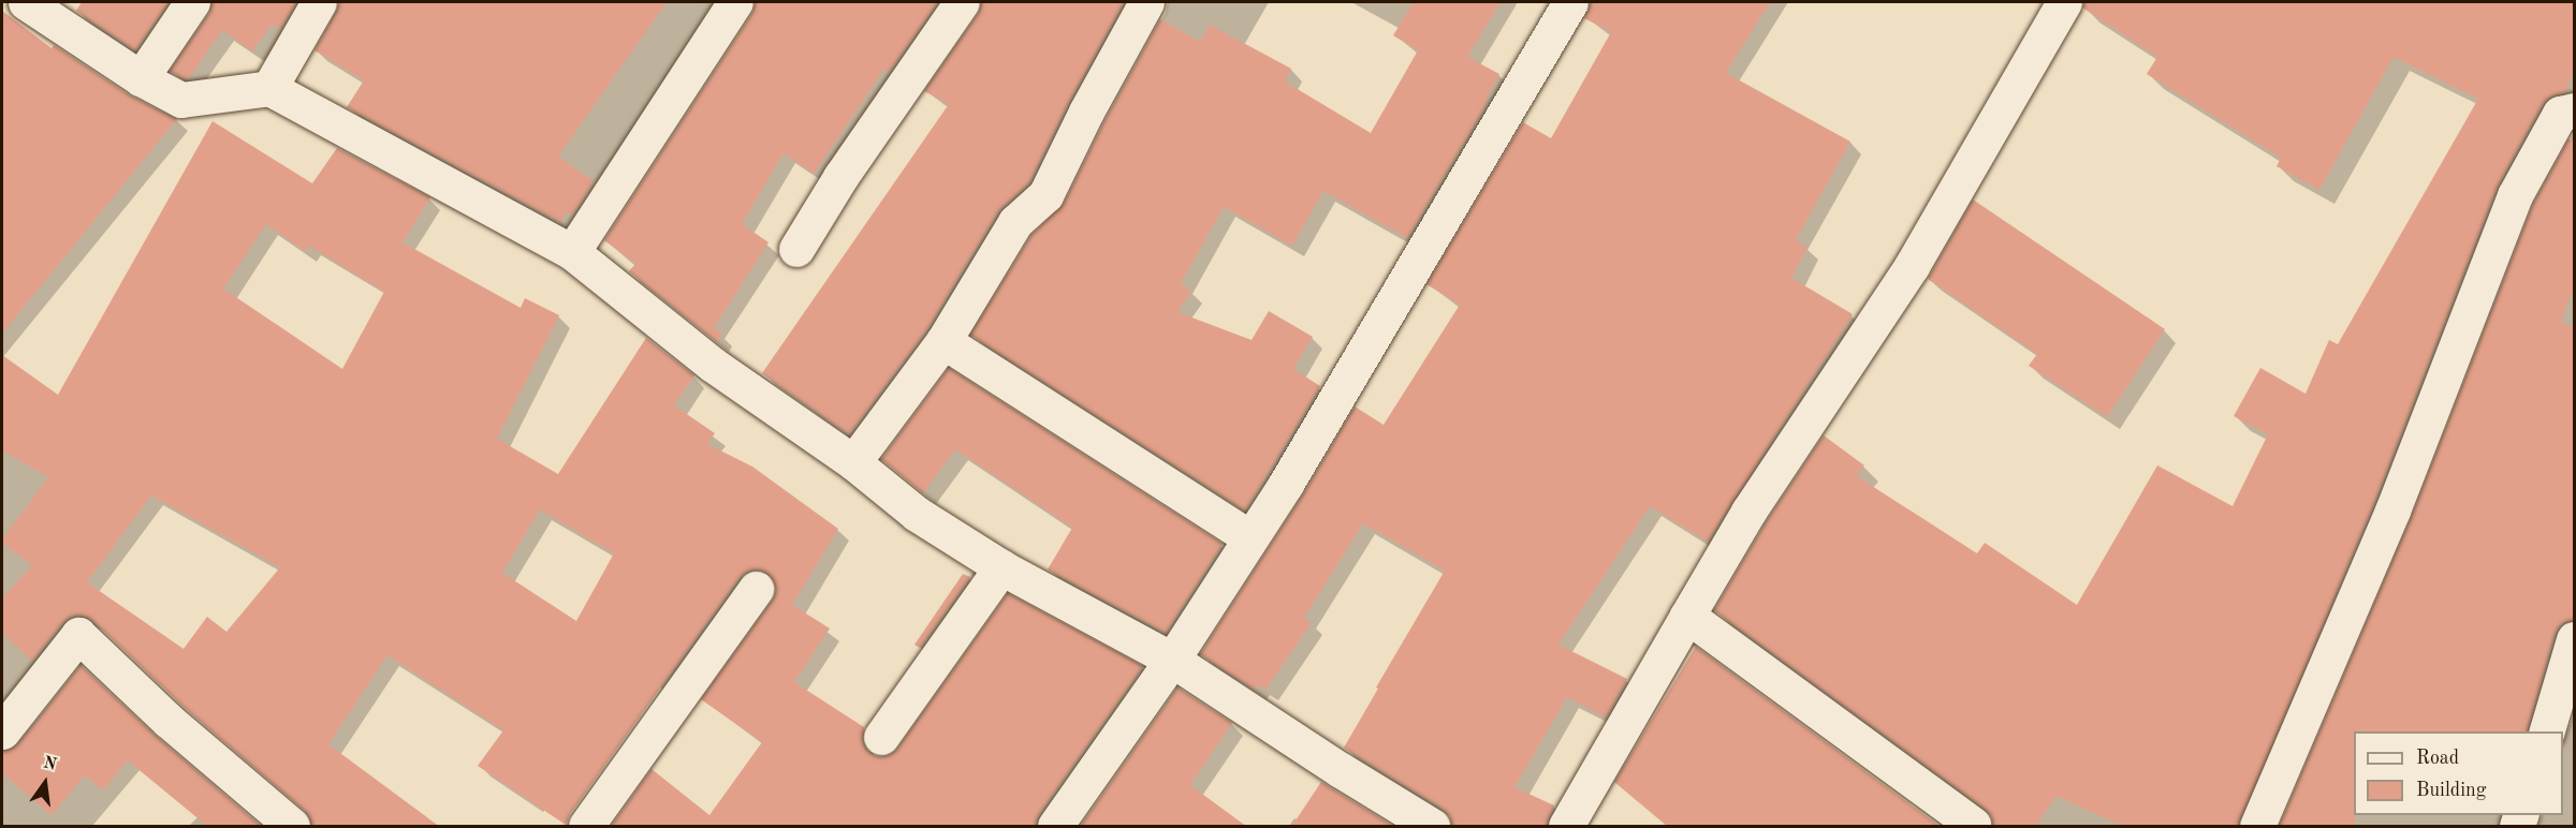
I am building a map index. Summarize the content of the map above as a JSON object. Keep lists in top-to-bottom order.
{
  "legend": ["Road", "Building"],
  "north": "top"
}
